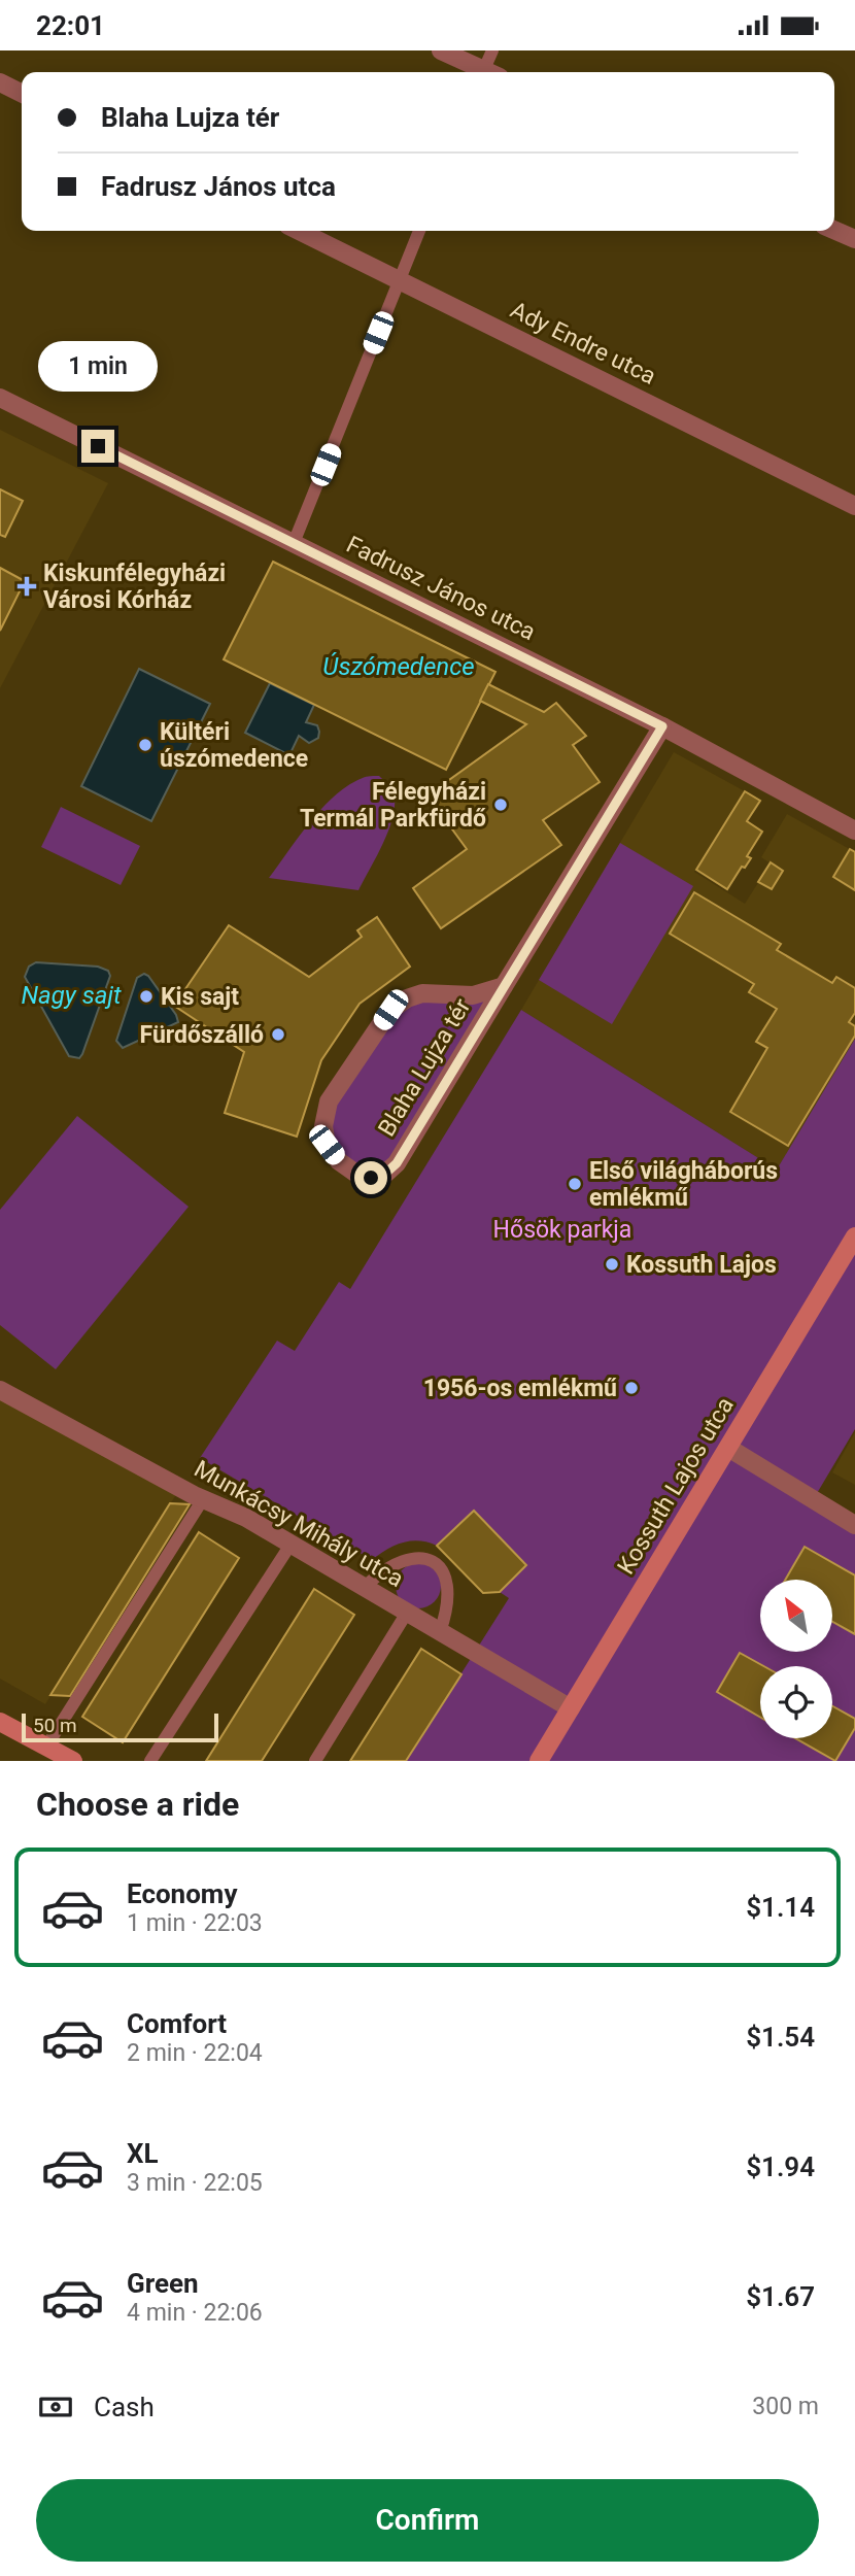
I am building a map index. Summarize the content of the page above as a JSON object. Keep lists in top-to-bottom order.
{
  "streets": {
    "street": [
      "Ady Endre utca",
      "Fadrusz János utca",
      "Blaha Lujza tér",
      "Kossuth Lajos utca",
      "Munkácsy Mihály utca"
    ]
  },
  "crossings": [
    ["Fadrusz János utca", "Blaha Lujza tér"],
    ["Kossuth Lajos utca", "Munkácsy Mihály utca"]
  ],
  "water": ["Úszómedence", "Nagy sajt"],
  "parks": ["Hősök parkja"],
  "places": {
    "health": ["Kiskunfélegyházi Városi Kórház"],
    "other": [
      "Kültéri úszómedence",
      "Félegyházi Termál Parkfürdő",
      "Kis sajt",
      "Fürdőszálló",
      "Első világháborús emlékmű",
      "Kossuth Lajos",
      "1956-os emlékmű"
    ]
  },
  "scale_bar": "50 m",
  "north": "top left",
  "page": {
    "status": "22:01",
    "banner": ["Blaha Lujza tér", "Fadrusz János utca"],
    "bubble": "1 min",
    "scale": "50 m",
    "heading": "Choose a ride",
    "list": [
      {
        "name": "Economy",
        "note": "1 min · 22:03",
        "value": "$1.14"
      },
      {
        "name": "Comfort",
        "note": "2 min · 22:04",
        "value": "$1.54"
      },
      {
        "name": "XL",
        "note": "3 min · 22:05",
        "value": "$1.94"
      },
      {
        "name": "Green",
        "note": "4 min · 22:06",
        "value": "$1.67"
      }
    ],
    "pay": ["Cash", "300 m"],
    "buttons": "Confirm"
  }
}
